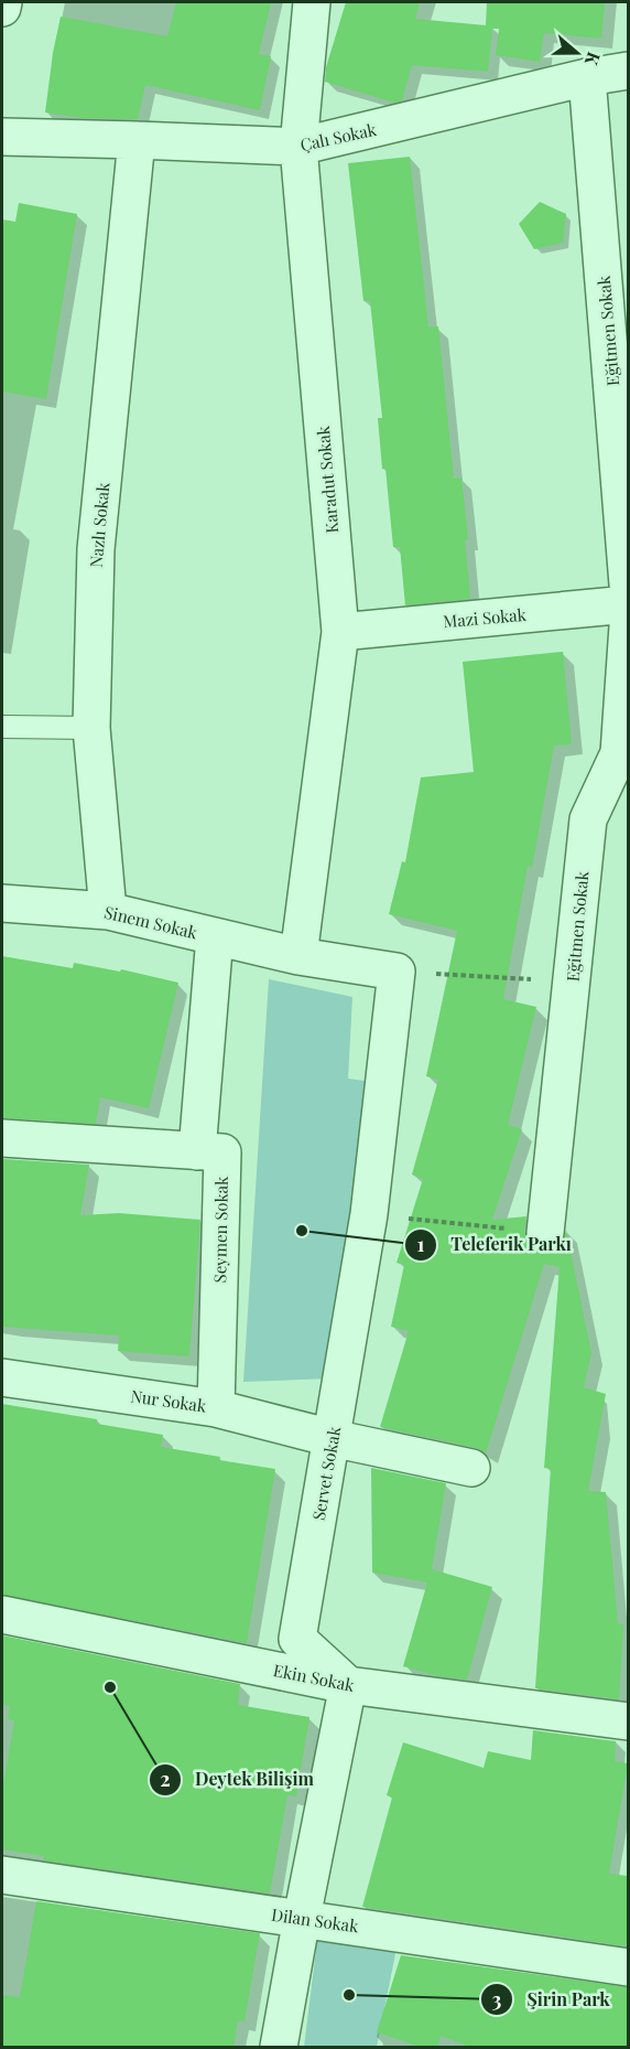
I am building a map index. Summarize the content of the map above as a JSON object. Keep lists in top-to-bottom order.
{
  "streets": {
    "street": [
      "Çalı Sokak",
      "Eğitmen Sokak",
      "Karadut Sokak",
      "Nazlı Sokak",
      "Mazi Sokak",
      "Sinem Sokak",
      "Seymen Sokak",
      "Nur Sokak",
      "Servet Sokak",
      "Ekin Sokak",
      "Dilan Sokak"
    ]
  },
  "crossings": [
    ["Çalı Sokak", "Eğitmen Sokak"],
    ["Çalı Sokak", "Karadut Sokak"],
    ["Çalı Sokak", "Nazlı Sokak"],
    ["Karadut Sokak", "Mazi Sokak"],
    ["Karadut Sokak", "Sinem Sokak"],
    ["Nazlı Sokak", "Sinem Sokak"],
    ["Seymen Sokak", "Nur Sokak"],
    ["Nur Sokak", "Servet Sokak"],
    ["Servet Sokak", "Ekin Sokak"]
  ],
  "places": ["Teleferik Parkı", "Deytek Bilişim", "Şirin Park"],
  "north": "right"
}
